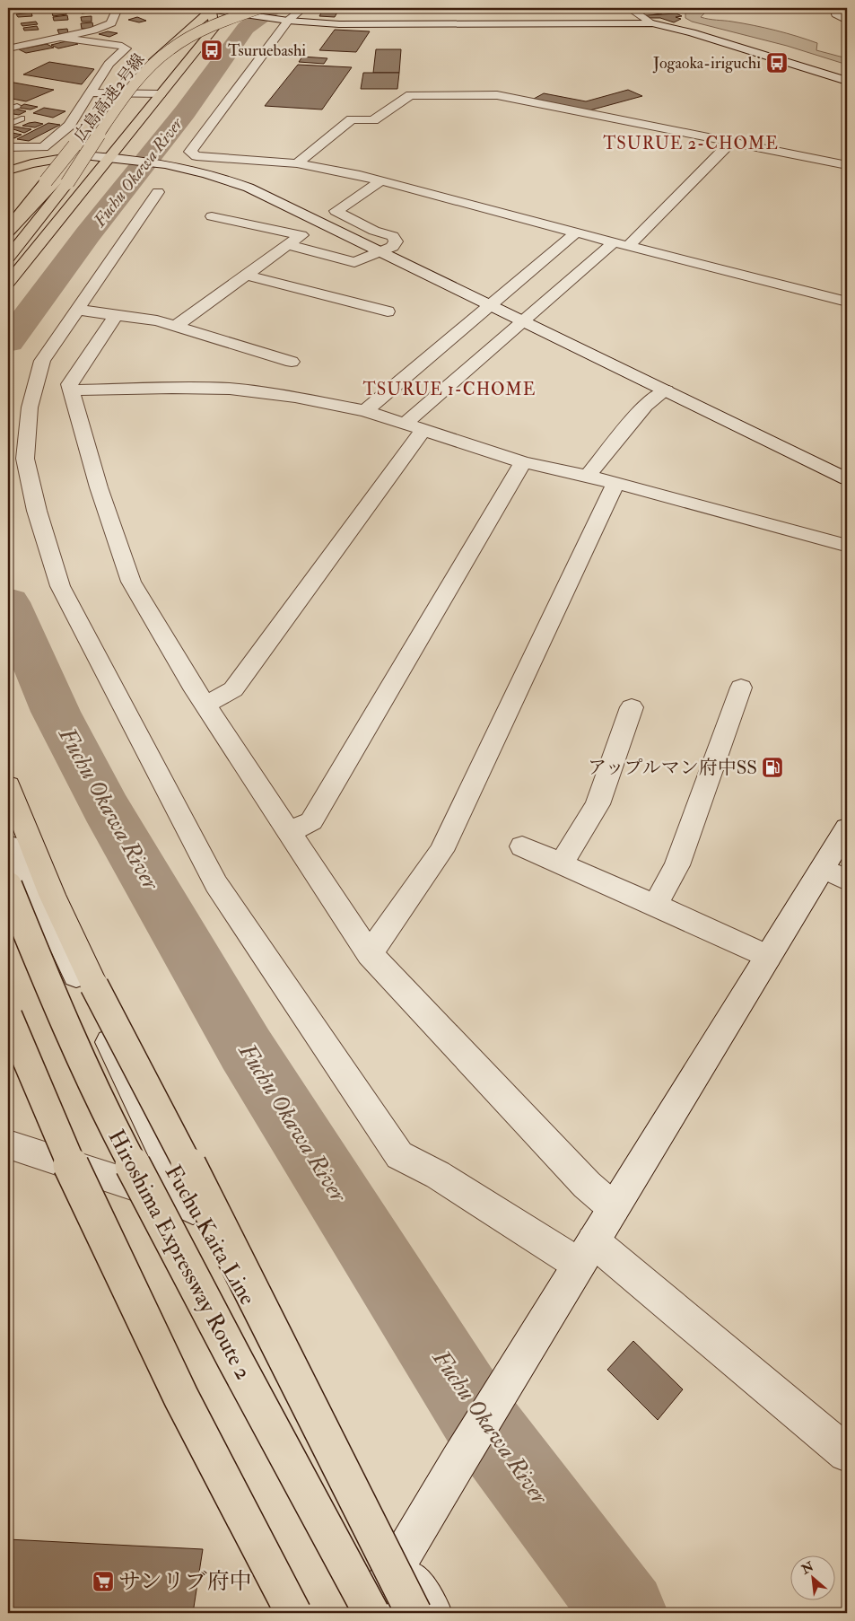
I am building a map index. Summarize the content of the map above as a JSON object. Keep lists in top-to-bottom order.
{
  "streets": {
    "main road": ["広島高速2号線", "Hiroshima Expressway Route 2"],
    "street": ["Fuchu Kaita Line"]
  },
  "districts": ["TSURUE 2-CHOME", "TSURUE 1-CHOME"],
  "water": ["Fuchu Okawa River"],
  "places": {
    "bus stop": ["Tsuruebashi", "Jogaoka-iriguchi"],
    "fuel station": ["アップルマン府中SS"],
    "supermarket": ["サンリブ府中"]
  },
  "north": "top left"
}
